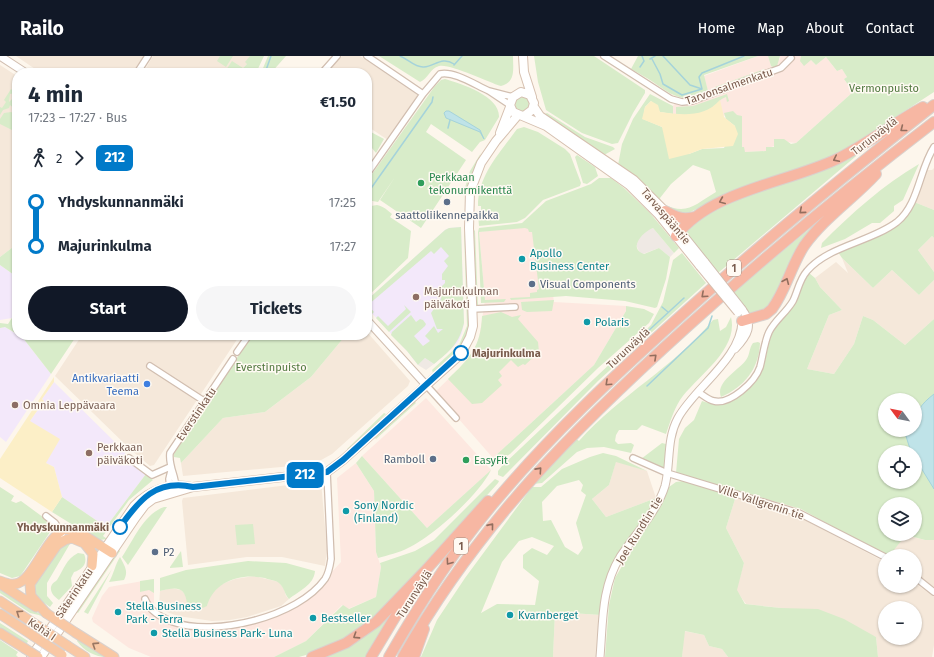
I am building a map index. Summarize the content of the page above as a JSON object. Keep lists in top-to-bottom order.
{
  "streets": {
    "highway": ["Turunväylä", "1", "Kehä I"],
    "main road": ["Tarvaspääntie", "Säterinkatu"],
    "street": [
      "Tarvonsalmenkatu",
      "Everstinkatu",
      "Ville Vallgrenin tie",
      "Joel Rundtin tie"
    ]
  },
  "crossings": [
    ["Ville Vallgrenin tie", "Joel Rundtin tie"]
  ],
  "parks": ["Vermonpuisto", "Everstinpuisto"],
  "places": [
    "Perkkaan tekonurmikenttä",
    "saattoliikennepaikka",
    "Apollo Business Center",
    "Visual Components",
    "Majurinkulman päiväkoti",
    "Polaris",
    "Majurinkulma",
    "Antikvariaatti Teema",
    "Omnia Leppävaara",
    "Perkkaan päiväkoti",
    "Ramboll",
    "EasyFit",
    "Sony Nordic (Finland)",
    "Yhdyskunnanmäki",
    "P2",
    "Stella Business Park - Terra",
    "Kvarnberget",
    "Bestseller",
    "Stella Business Park- Luna"
  ],
  "lines": ["bus line 212"],
  "north": "top left",
  "page": {
    "header": "Railo",
    "nav": [
      "Home",
      "Map",
      "About",
      "Contact"
    ],
    "on_map": "212",
    "heading": ["4 min", "17:23 – 17:27 · Bus", "€1.50"],
    "legs": ["2", "212"],
    "list": [
      {
        "name": "Yhdyskunnanmäki",
        "value": "17:25"
      },
      {
        "name": "Majurinkulma",
        "value": "17:27"
      }
    ],
    "buttons": ["Start", "Tickets"],
    "map_buttons": ["+", "−"]
  }
}
